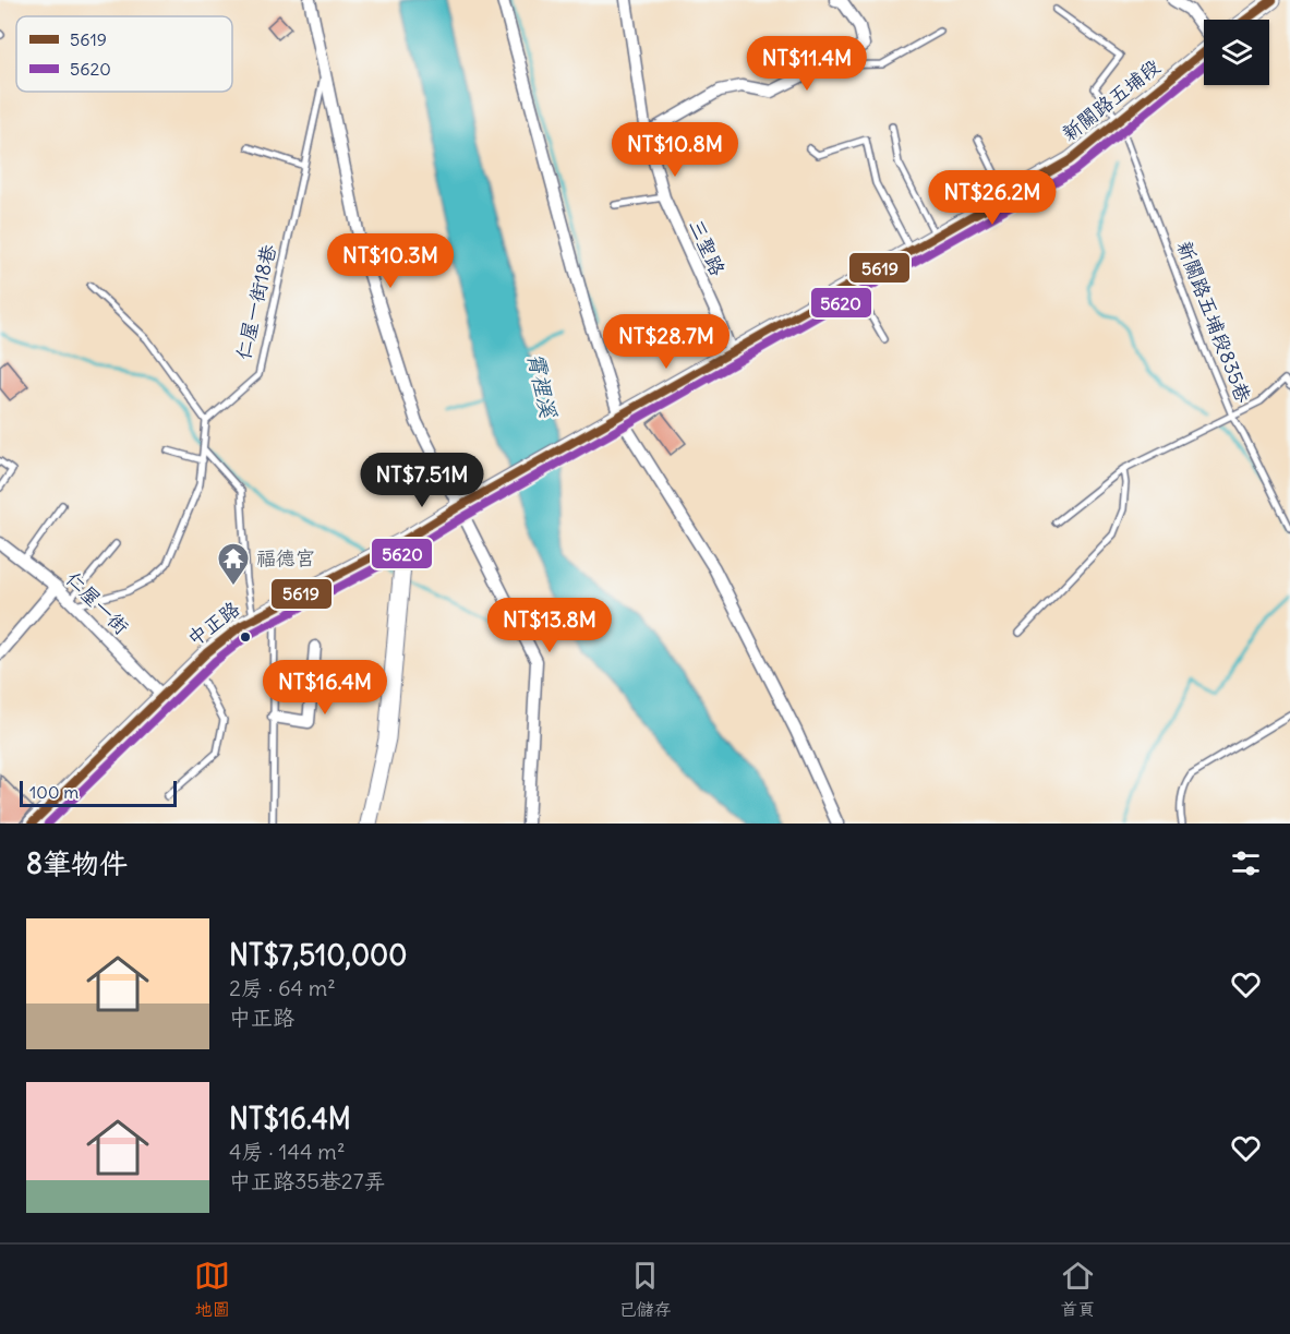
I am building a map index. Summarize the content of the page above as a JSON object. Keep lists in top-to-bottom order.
{
  "streets": {
    "main road": ["新關路五埔段", "中正路"],
    "street": ["三聖路", "仁屋一街18巷", "仁屋一街"],
    "lane": ["新關路五埔段835巷"]
  },
  "crossings": [
    ["新關路五埔段", "三聖路"],
    ["新關路五埔段", "新關路五埔段835巷"],
    ["新關路五埔段", "中正路"],
    ["仁屋一街", "中正路"]
  ],
  "water": ["霄裡溪"],
  "places": {
    "temple": ["福德宮"]
  },
  "lines": ["transit line 5619", "transit line 5620"],
  "legend": ["5619", "5620"],
  "scale_bar": "100 m",
  "page": {
    "price": [
      "NT$11.4M",
      "NT$10.8M",
      "NT$26.2M",
      "NT$10.3M",
      "NT$28.7M",
      "NT$7.51M",
      "NT$13.8M",
      "NT$16.4M"
    ],
    "scale": "100 m",
    "heading": "8筆物件",
    "list": [
      {
        "name": "NT$7,510,000",
        "note": "2房 · 64 m² · 中正路"
      },
      {
        "name": "NT$16.4M",
        "note": "4房 · 144 m² · 中正路35巷27弄"
      }
    ],
    "tabs": ["地圖", "已儲存", "首頁"]
  }
}
